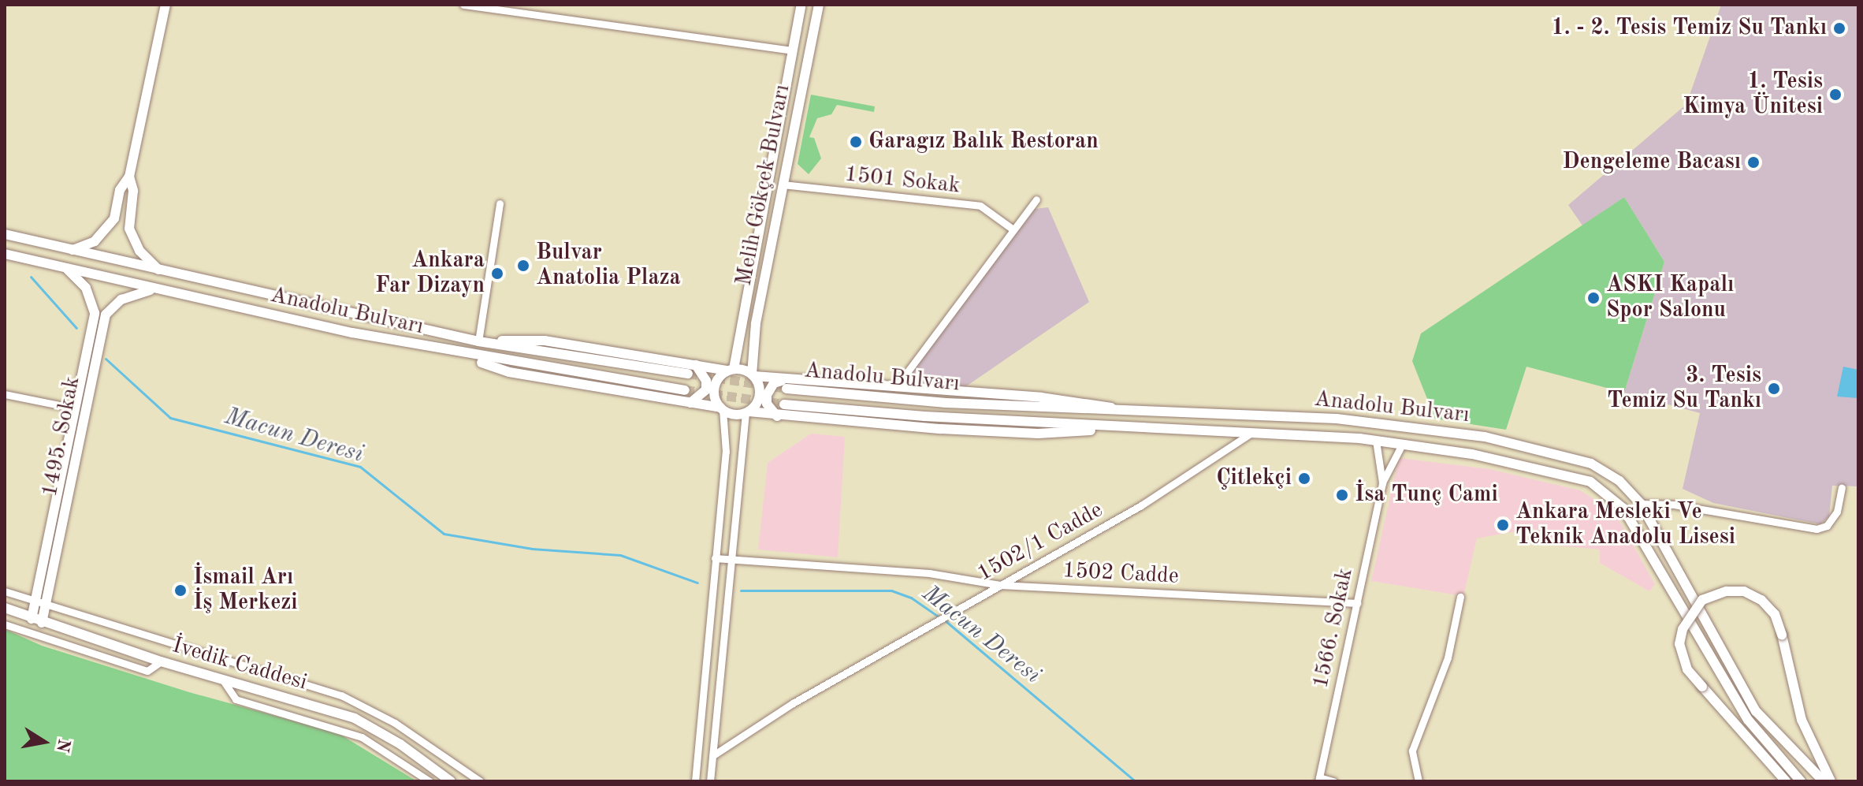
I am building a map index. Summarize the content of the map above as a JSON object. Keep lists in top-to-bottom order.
{
  "streets": {
    "main road": [
      "Melih Gökçek Bulvarı",
      "Anadolu Bulvarı",
      "1495. Sokak",
      "İvedik Caddesi"
    ],
    "street": [
      "1501 Sokak",
      "1502/1 Cadde",
      "1502 Cadde",
      "1566. Sokak"
    ]
  },
  "crossings": [
    ["1501 Sokak", "Melih Gökçek Bulvarı"],
    ["Anadolu Bulvarı", "1495. Sokak"],
    ["Anadolu Bulvarı", "1502/1 Cadde"],
    ["1495. Sokak", "İvedik Caddesi"],
    ["1502/1 Cadde", "1502 Cadde"],
    ["1502 Cadde", "1566. Sokak"]
  ],
  "water": ["Macun Deresi"],
  "places": [
    "1. - 2. Tesis Temiz Su Tankı",
    "1. Tesis Kimya Ünitesi",
    "Garagız Balık Restoran",
    "Dengeleme Bacası",
    "Bulvar Anatolia Plaza",
    "Ankara Far Dizayn",
    "ASKI Kapalı Spor Salonu",
    "3. Tesis Temiz Su Tankı",
    "Çitlekçi",
    "İsa Tunç Cami",
    "Ankara Mesleki Ve Teknik Anadolu Lisesi",
    "İsmail Arı İş Merkezi"
  ],
  "north": "right"
}
